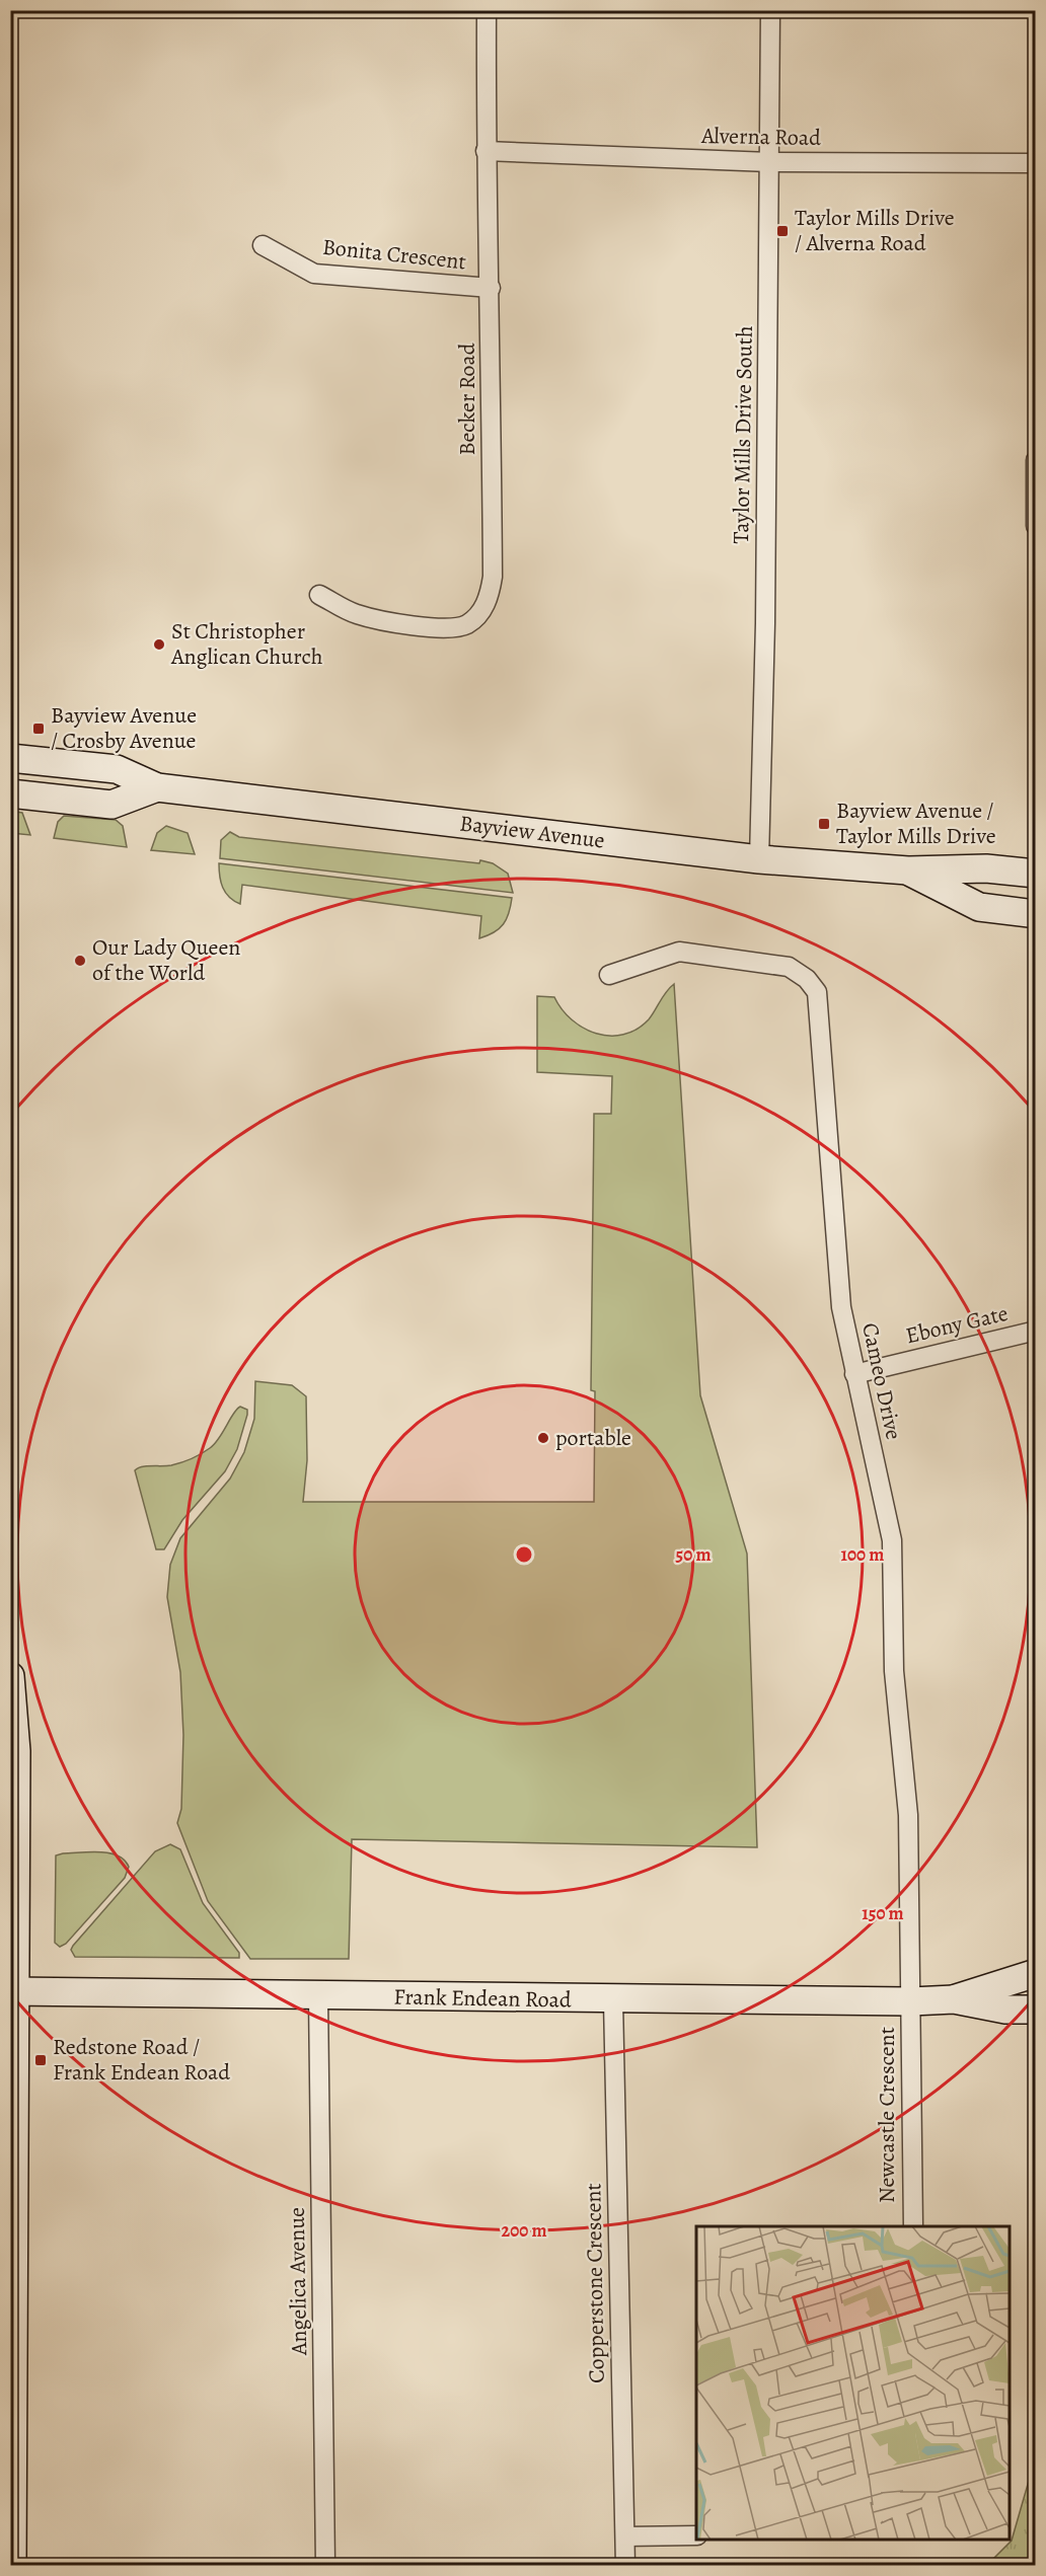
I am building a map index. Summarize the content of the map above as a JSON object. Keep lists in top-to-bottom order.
{
  "streets": {
    "street": [
      "Alverna Road",
      "Bonita Crescent",
      "Becker Road",
      "Taylor Mills Drive South",
      "Bayview Avenue",
      "Ebony Gate",
      "Cameo Drive",
      "Frank Endean Road",
      "Newcastle Crescent",
      "Angelica Avenue",
      "Copperstone Crescent"
    ]
  },
  "crossings": [
    ["Alverna Road", "Becker Road"],
    ["Alverna Road", "Taylor Mills Drive South"],
    ["Bonita Crescent", "Becker Road"],
    ["Taylor Mills Drive South", "Bayview Avenue"],
    ["Ebony Gate", "Cameo Drive"],
    ["Cameo Drive", "Frank Endean Road"],
    ["Cameo Drive", "Newcastle Crescent"],
    ["Frank Endean Road", "Newcastle Crescent"],
    ["Frank Endean Road", "Angelica Avenue"],
    ["Frank Endean Road", "Copperstone Crescent"]
  ],
  "places": {
    "transit": [
      "Taylor Mills Drive / Alverna Road",
      "Bayview Avenue / Crosby Avenue",
      "Bayview Avenue / Taylor Mills Drive",
      "Redstone Road / Frank Endean Road"
    ],
    "other": ["St Christopher Anglican Church", "Our Lady Queen of the World", "portable"]
  },
  "rings": [
    "50 m",
    "100 m",
    "150 m",
    "200 m"
  ]
}
